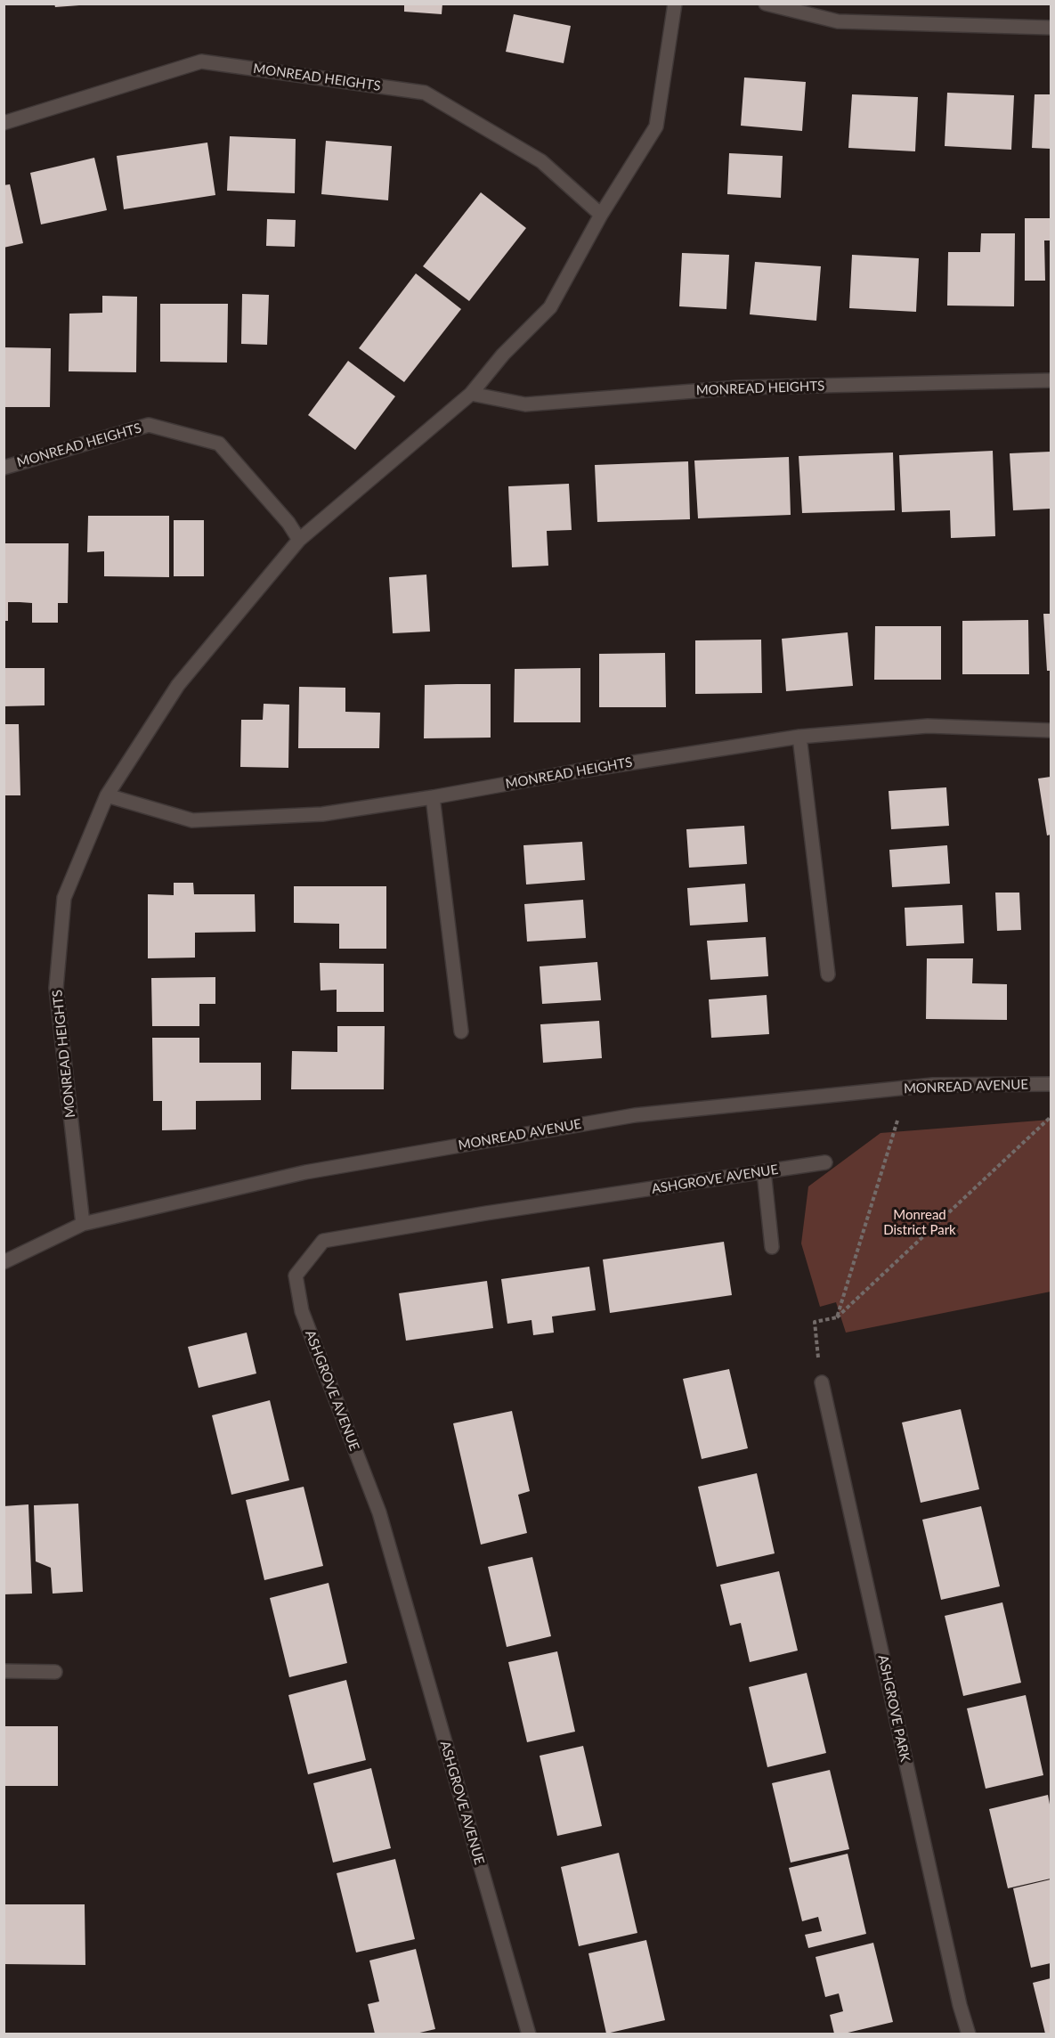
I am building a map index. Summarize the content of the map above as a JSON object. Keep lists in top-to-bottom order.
{
  "streets": {
    "street": [
      "MONREAD HEIGHTS",
      "MONREAD AVENUE",
      "ASHGROVE AVENUE",
      "ASHGROVE PARK"
    ]
  },
  "crossings": [
    ["MONREAD HEIGHTS", "MONREAD AVENUE"]
  ],
  "parks": ["Monread District Park"]
}
